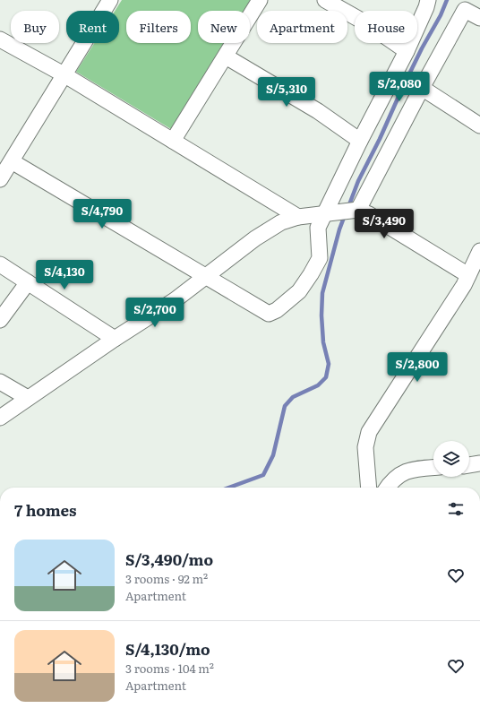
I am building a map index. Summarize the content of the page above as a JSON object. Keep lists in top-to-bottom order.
{
  "page": {
    "chip": [
      "Buy",
      "Rent",
      "Filters",
      "New",
      "Apartment",
      "House"
    ],
    "price": [
      "S/2,080",
      "S/5,310",
      "S/4,790",
      "S/3,490",
      "S/4,130",
      "S/2,700",
      "S/2,800"
    ],
    "heading": "7 homes",
    "list": [
      {
        "name": "S/3,490/mo",
        "note": "3 rooms · 92 m² · Apartment"
      },
      {
        "name": "S/4,130/mo",
        "note": "3 rooms · 104 m² · Apartment"
      }
    ]
  }
}
